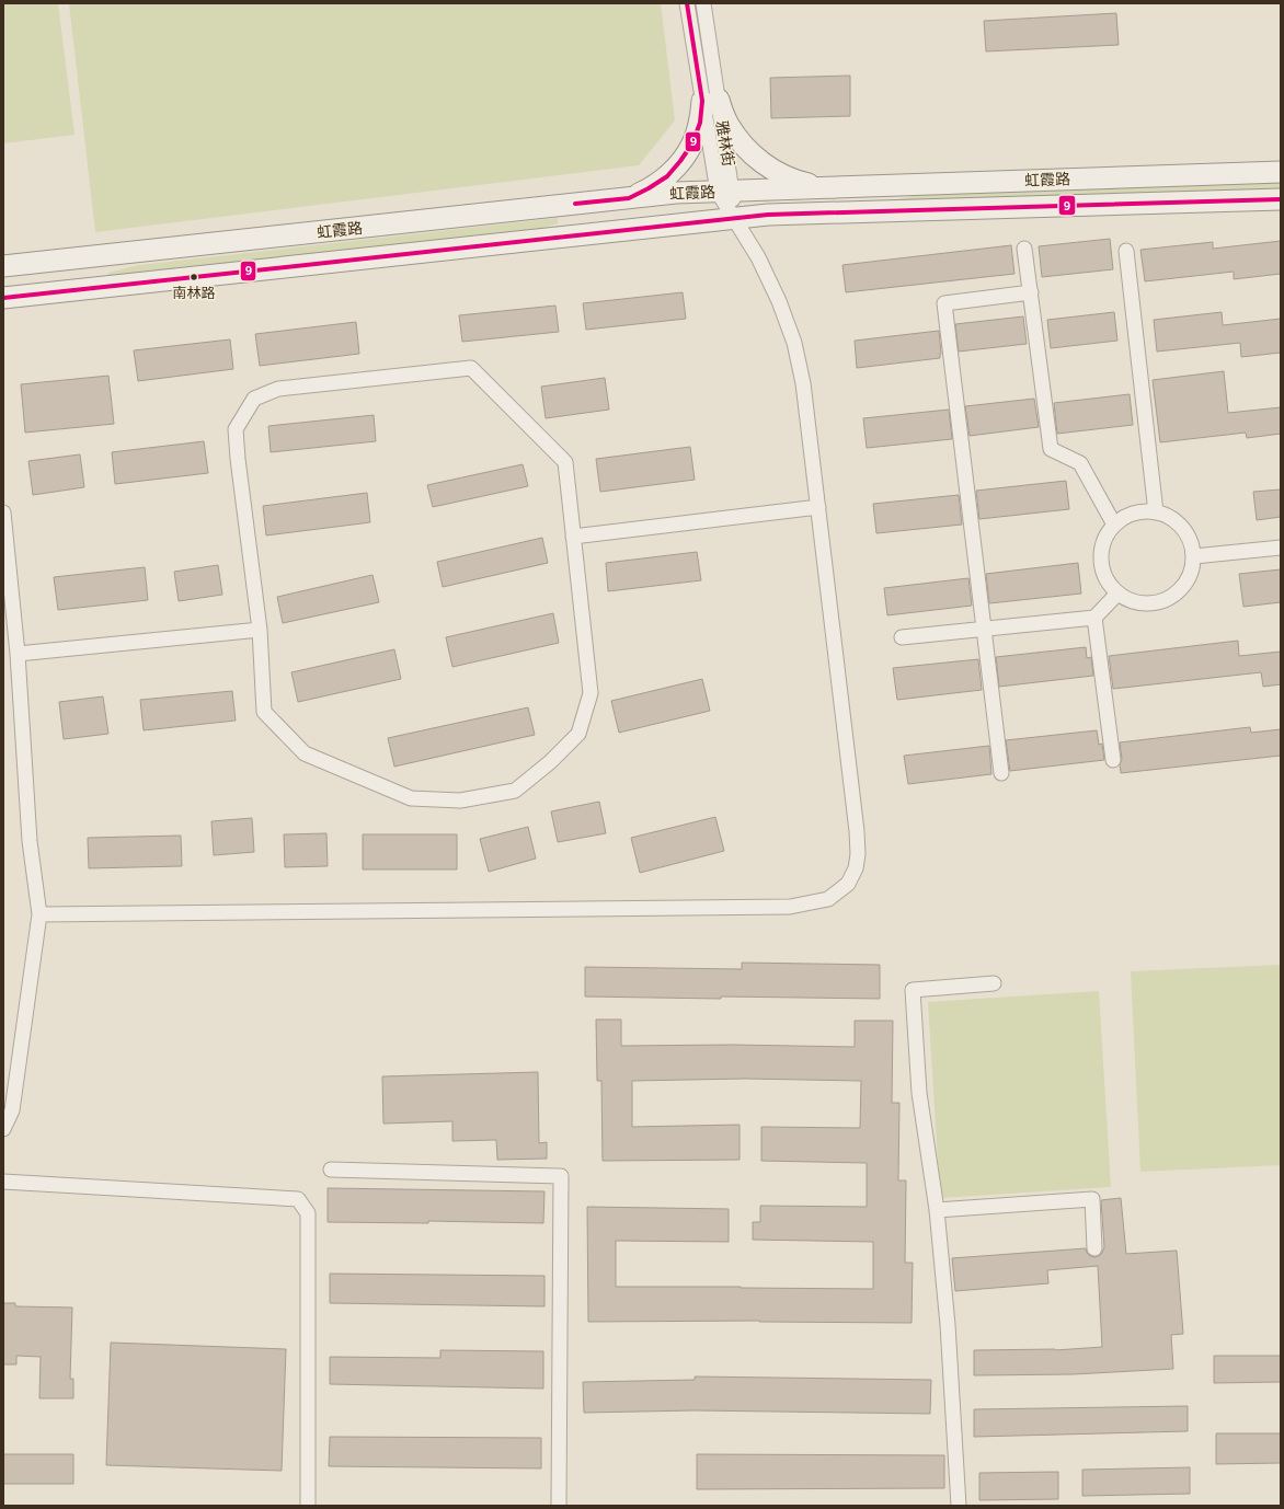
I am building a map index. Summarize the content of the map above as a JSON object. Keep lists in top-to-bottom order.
{
  "streets": {
    "street": ["雅林街", "虹霞路"]
  },
  "crossings": [
    ["雅林街", "虹霞路"]
  ],
  "places": ["南林路"],
  "lines": ["transit line 9"]
}
